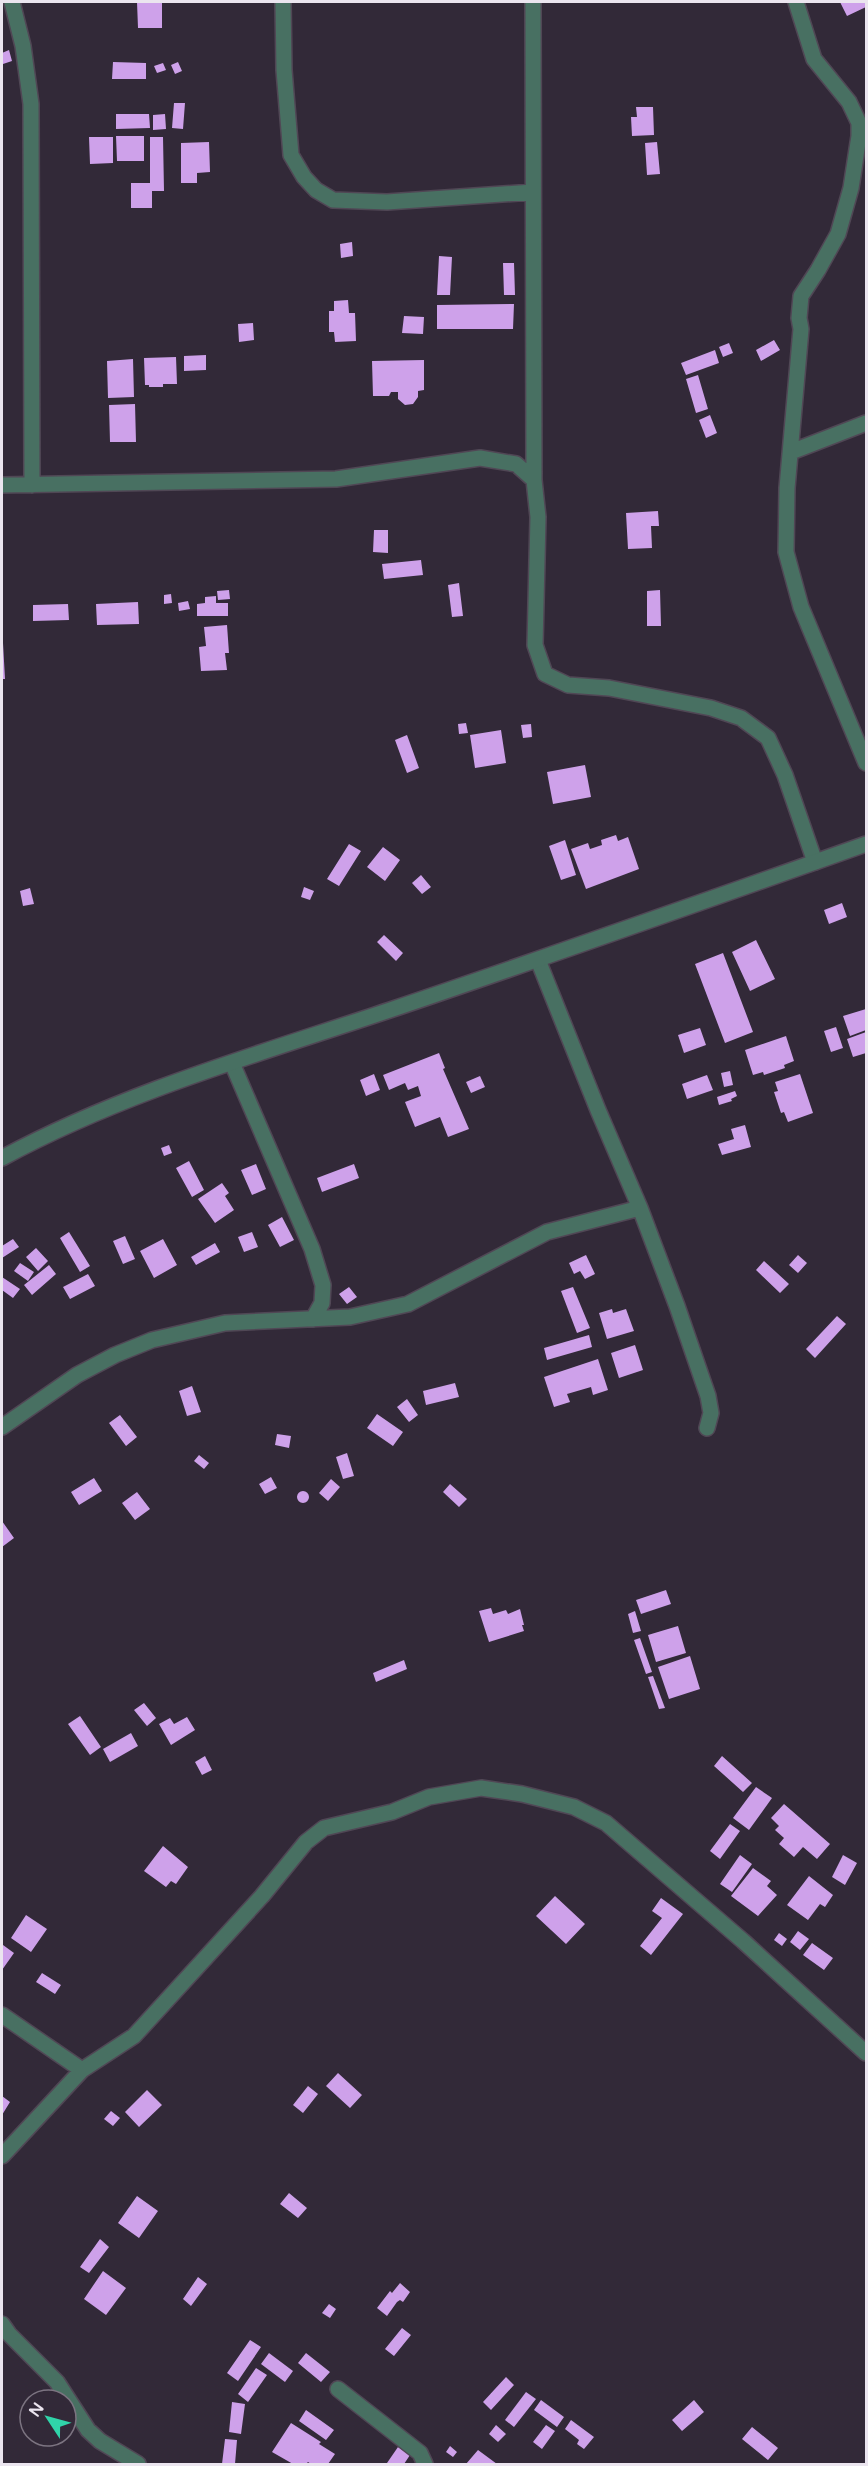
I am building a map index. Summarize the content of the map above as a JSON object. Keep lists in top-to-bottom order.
{
  "north": "top left"
}
